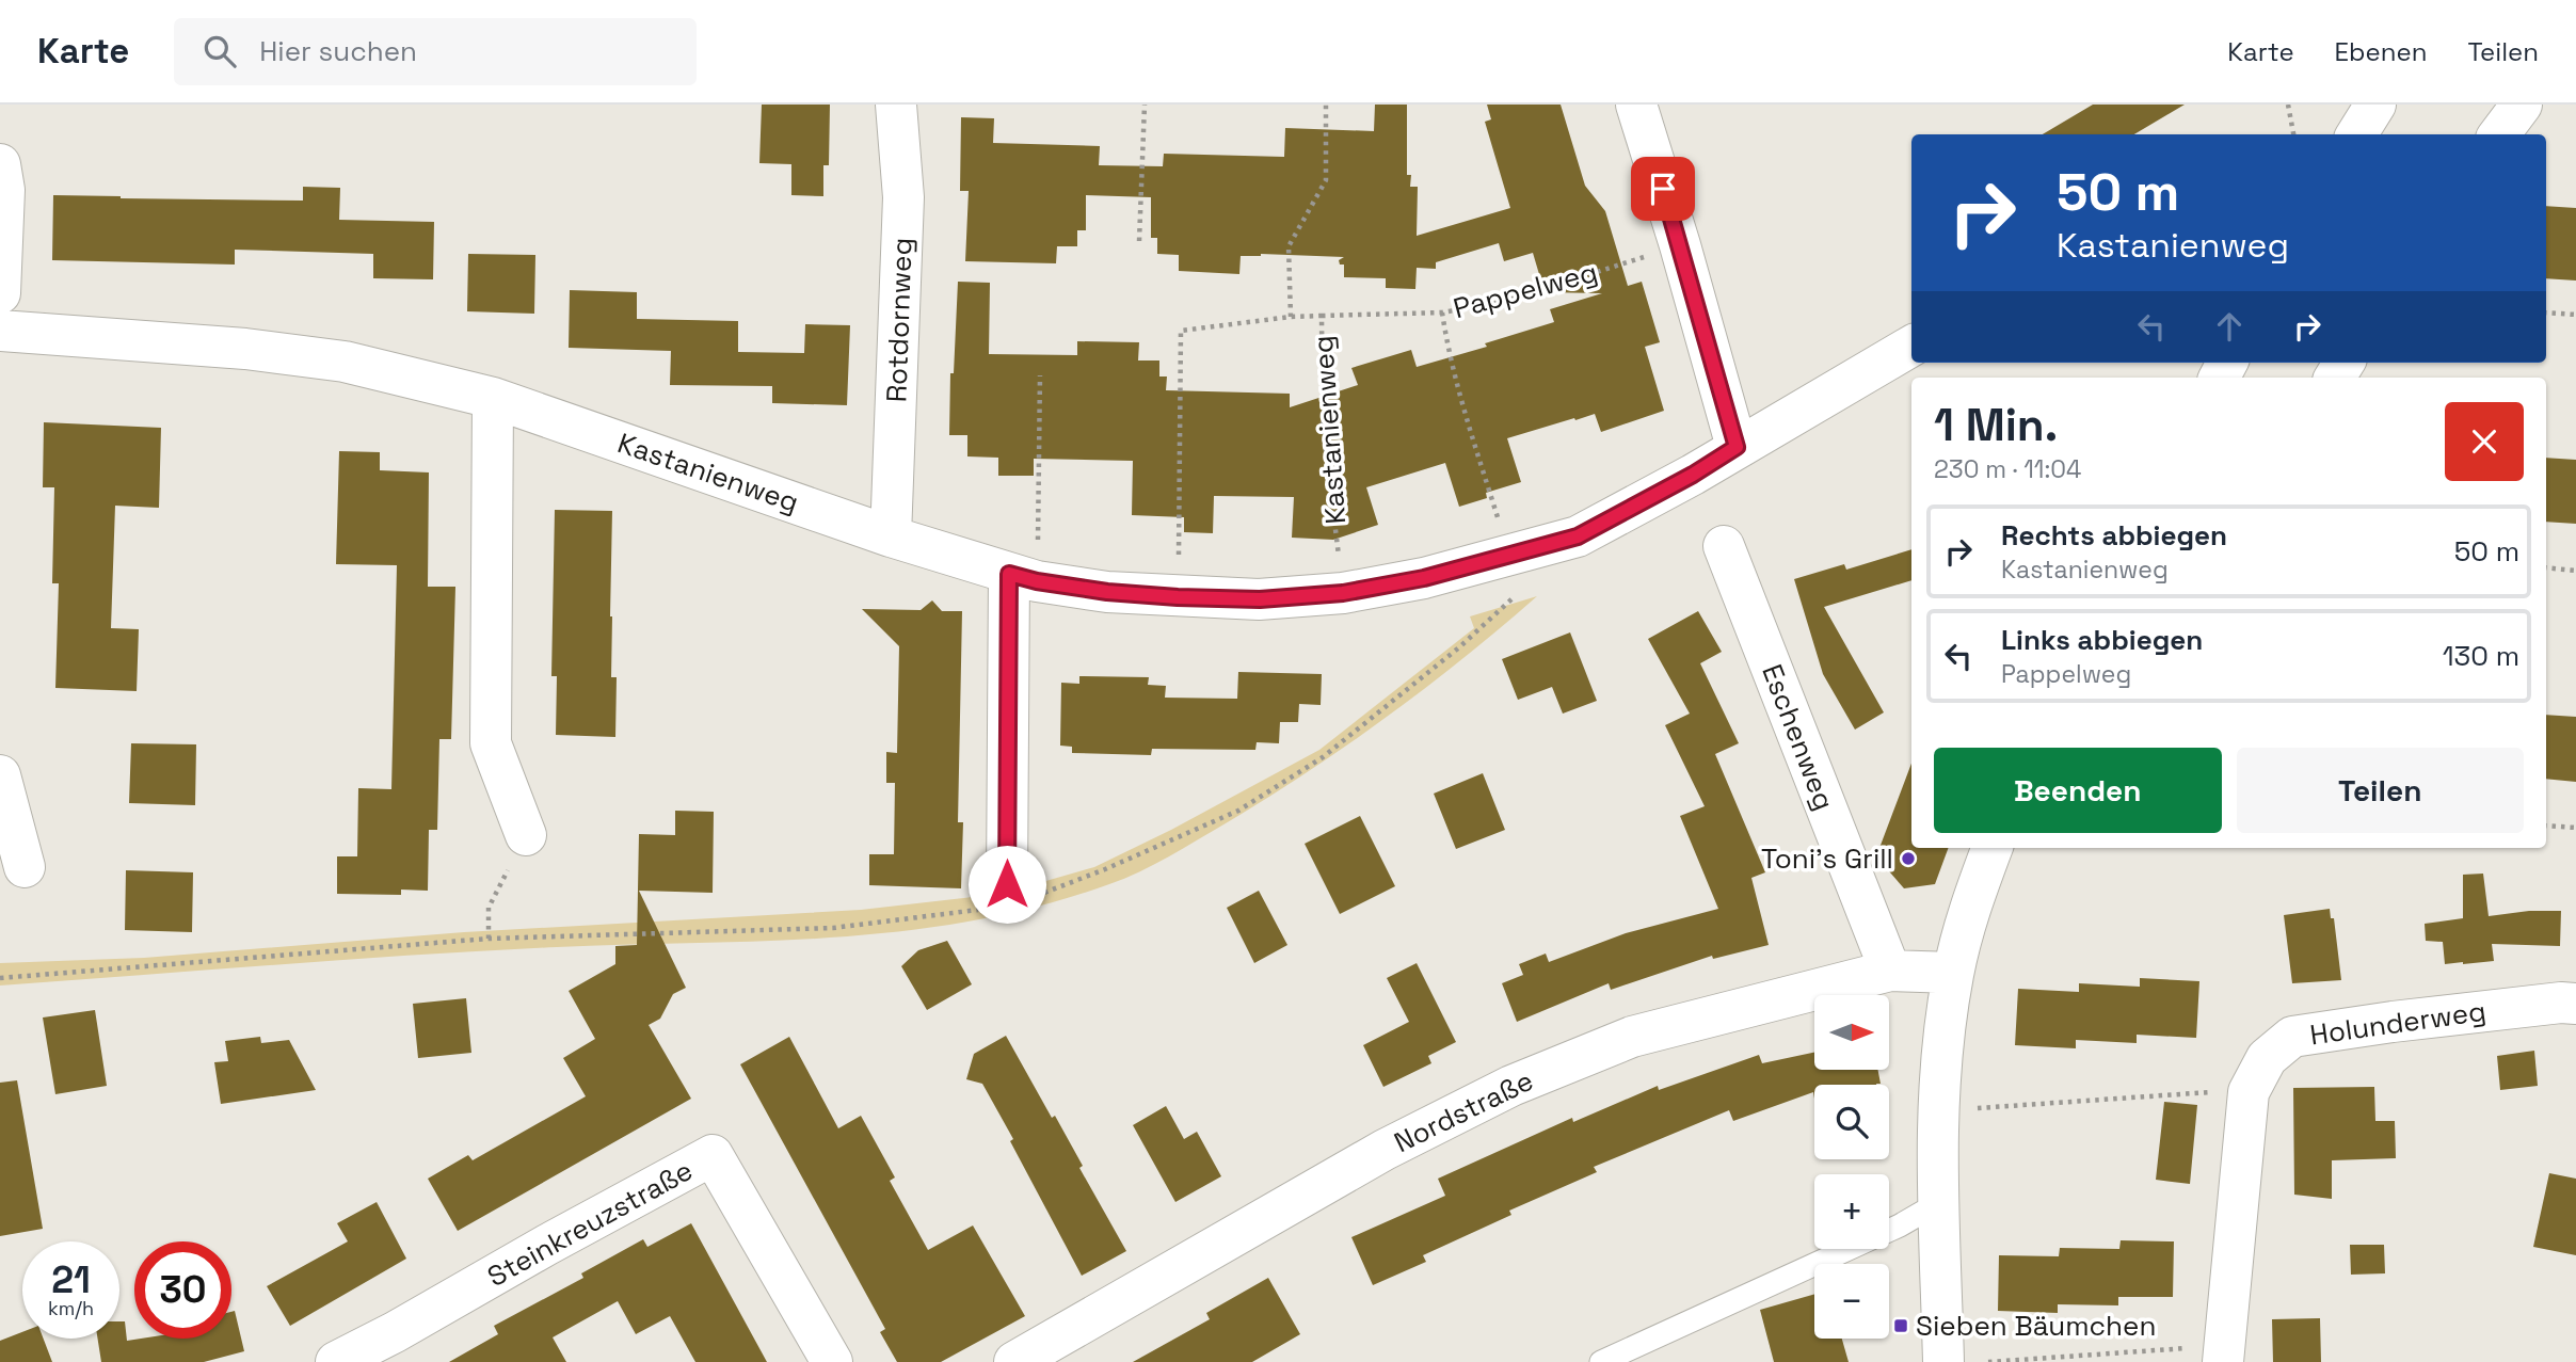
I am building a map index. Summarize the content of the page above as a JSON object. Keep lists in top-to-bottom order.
{
  "streets": {
    "street": [
      "Rotdornweg",
      "Kastanienweg",
      "Eschenweg",
      "Holunderweg",
      "Nordstraße",
      "Steinkreuzstraße"
    ],
    "path": ["Pappelweg"]
  },
  "crossings": [
    ["Pappelweg", "Kastanienweg"],
    ["Rotdornweg", "Kastanienweg"],
    ["Eschenweg", "Nordstraße"]
  ],
  "places": {
    "other": ["Toni's Grill"],
    "transit": ["Sieben Bäumchen"]
  },
  "north": "right",
  "page": {
    "header": "Karte",
    "search": "Hier suchen",
    "nav": ["Karte", "Ebenen", "Teilen"],
    "turn": ["50 m", "Kastanienweg"],
    "heading": ["1 Min.", "230 m · 11:04"],
    "list": [
      {
        "name": "Rechts abbiegen",
        "note": "Kastanienweg",
        "value": "50 m"
      },
      {
        "name": "Links abbiegen",
        "note": "Pappelweg",
        "value": "130 m"
      }
    ],
    "buttons": ["Beenden", "Teilen"],
    "map_buttons": ["+", "−"],
    "speed": "21 km/h",
    "limit": "30"
  }
}
